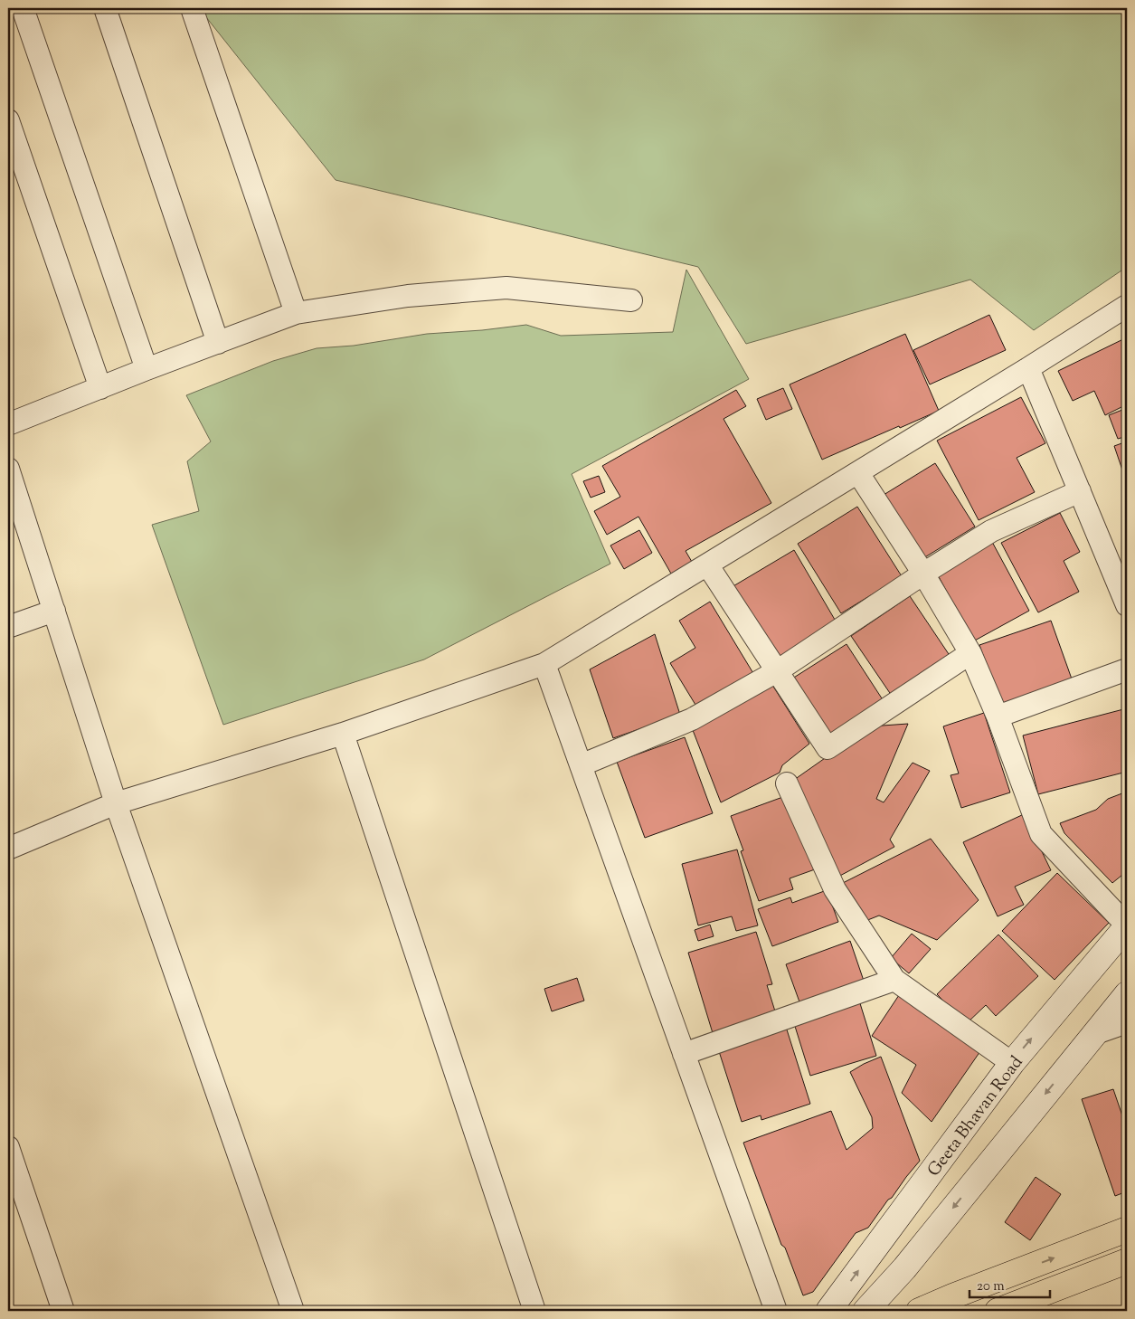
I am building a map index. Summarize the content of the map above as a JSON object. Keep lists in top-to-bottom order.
{
  "streets": {
    "main road": ["Geeta Bhavan Road"]
  },
  "scale_bar": "20 m"
}
